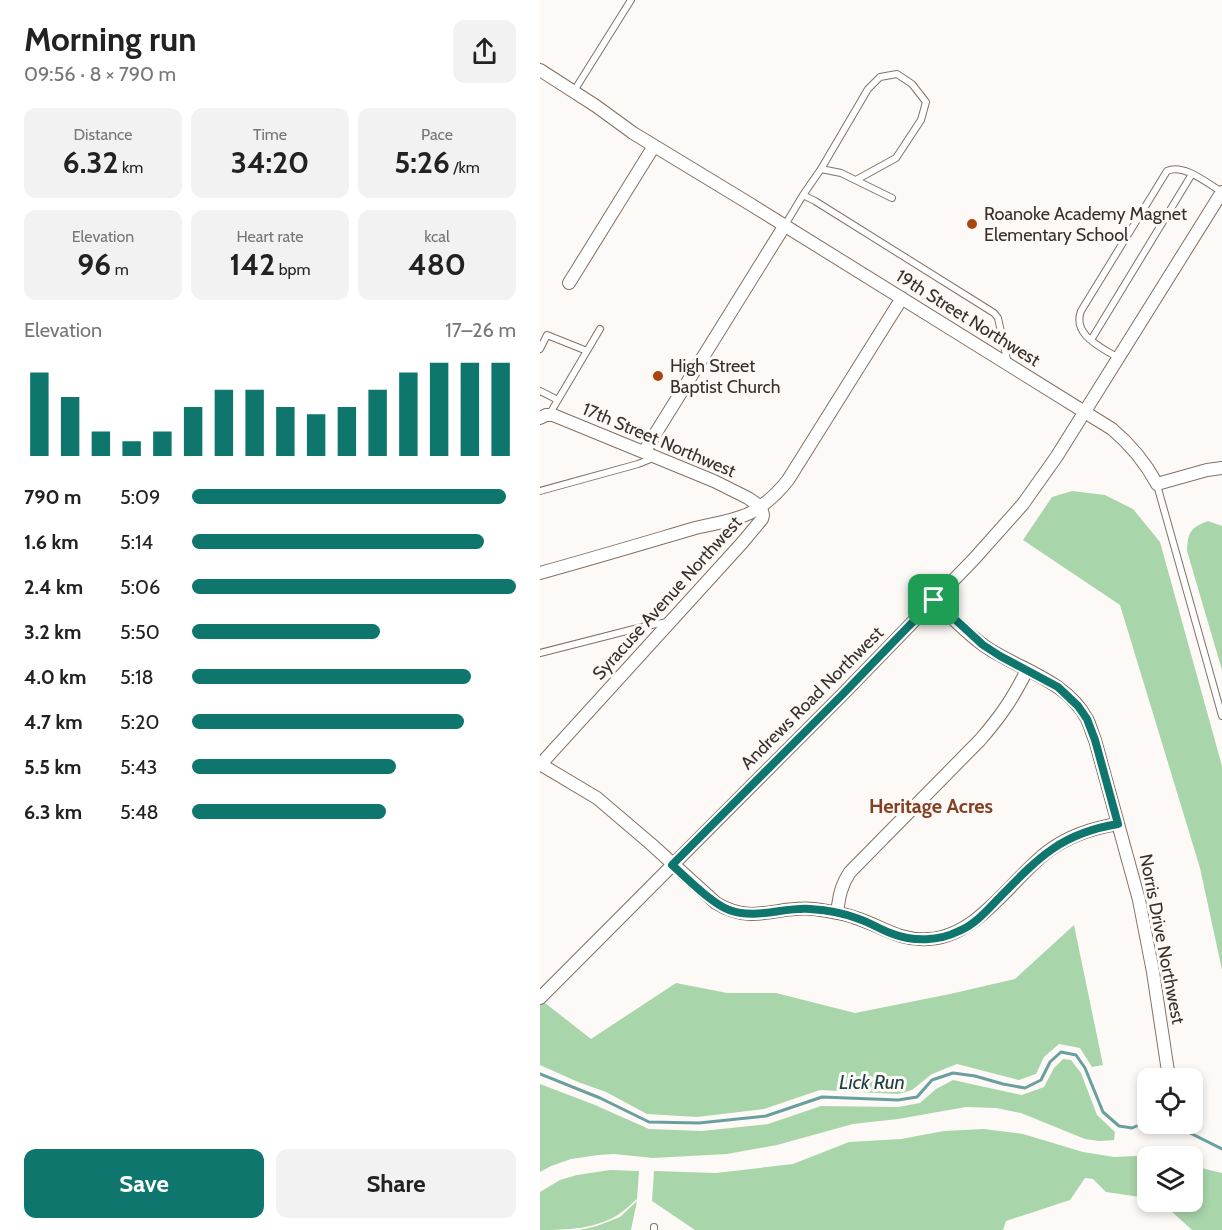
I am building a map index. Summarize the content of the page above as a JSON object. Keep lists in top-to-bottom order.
{
  "streets": {
    "street": [
      "19th Street Northwest",
      "17th Street Northwest",
      "Syracuse Avenue Northwest",
      "Andrews Road Northwest",
      "Norris Drive Northwest"
    ]
  },
  "crossings": [
    ["19th Street Northwest", "Syracuse Avenue Northwest"],
    ["19th Street Northwest", "Andrews Road Northwest"],
    ["17th Street Northwest", "Syracuse Avenue Northwest"],
    ["Andrews Road Northwest", "Norris Drive Northwest"]
  ],
  "districts": ["Heritage Acres"],
  "water": ["Lick Run"],
  "places": ["Roanoke Academy Magnet Elementary School", "High Street Baptist Church"],
  "page": {
    "heading": ["Morning run", "09:56 · 8 × 790 m"],
    "stats": [
      ["Distance", "6.32 km"],
      ["Time", "34:20"],
      ["Pace", "5:26 /km"],
      ["Elevation", "96 m"],
      ["Heart rate", "142 bpm"],
      ["kcal", "480"]
    ],
    "chart": ["Elevation", "17–26 m"],
    "list": [
      {
        "name": "790 m",
        "note": "5:09"
      },
      {
        "name": "1.6 km",
        "note": "5:14"
      },
      {
        "name": "2.4 km",
        "note": "5:06"
      },
      {
        "name": "3.2 km",
        "note": "5:50"
      },
      {
        "name": "4.0 km",
        "note": "5:18"
      },
      {
        "name": "4.7 km",
        "note": "5:20"
      },
      {
        "name": "5.5 km",
        "note": "5:43"
      },
      {
        "name": "6.3 km",
        "note": "5:48"
      }
    ],
    "buttons": ["Save", "Share"]
  }
}
